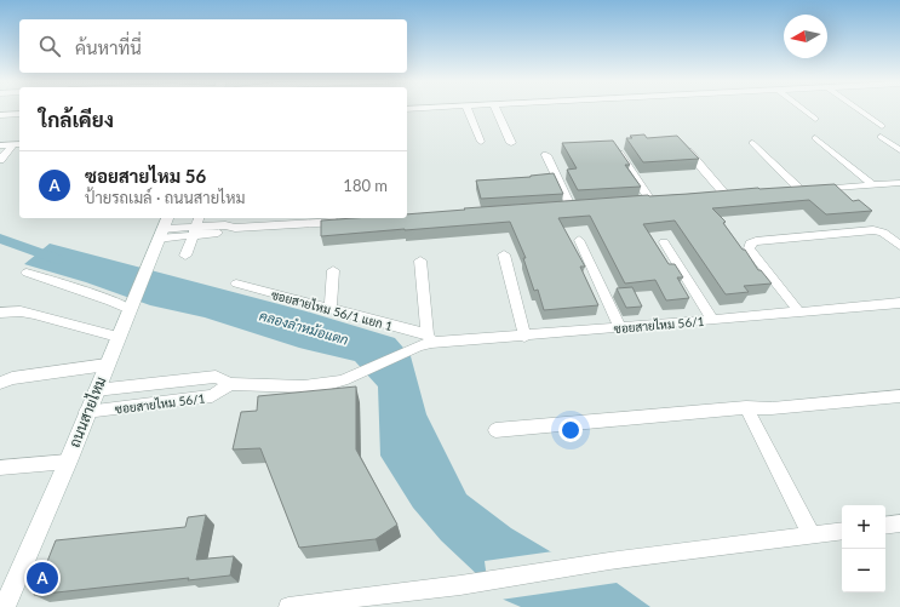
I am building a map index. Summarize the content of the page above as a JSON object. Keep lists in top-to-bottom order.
{
  "streets": {
    "main road": ["ถนนสายไหม"],
    "street": ["ซอยสายไหม 56/1 แยก 1", "ซอยสายไหม 56/1"]
  },
  "crossings": [
    ["ซอยสายไหม 56/1 แยก 1", "ซอยสายไหม 56/1"],
    ["ซอยสายไหม 56/1", "ถนนสายไหม"]
  ],
  "water": ["คลองลำหม้อแตก"],
  "north": "left",
  "page": {
    "search": "ค้นหาที่นี่",
    "heading": "ใกล้เคียง",
    "list": [
      {
        "mark": "A",
        "name": "ซอยสายไหม 56",
        "note": "ป้ายรถเมล์ · ถนนสายไหม",
        "value": "180 m"
      }
    ],
    "map_buttons": ["+", "−"],
    "pins": "A"
  }
}
